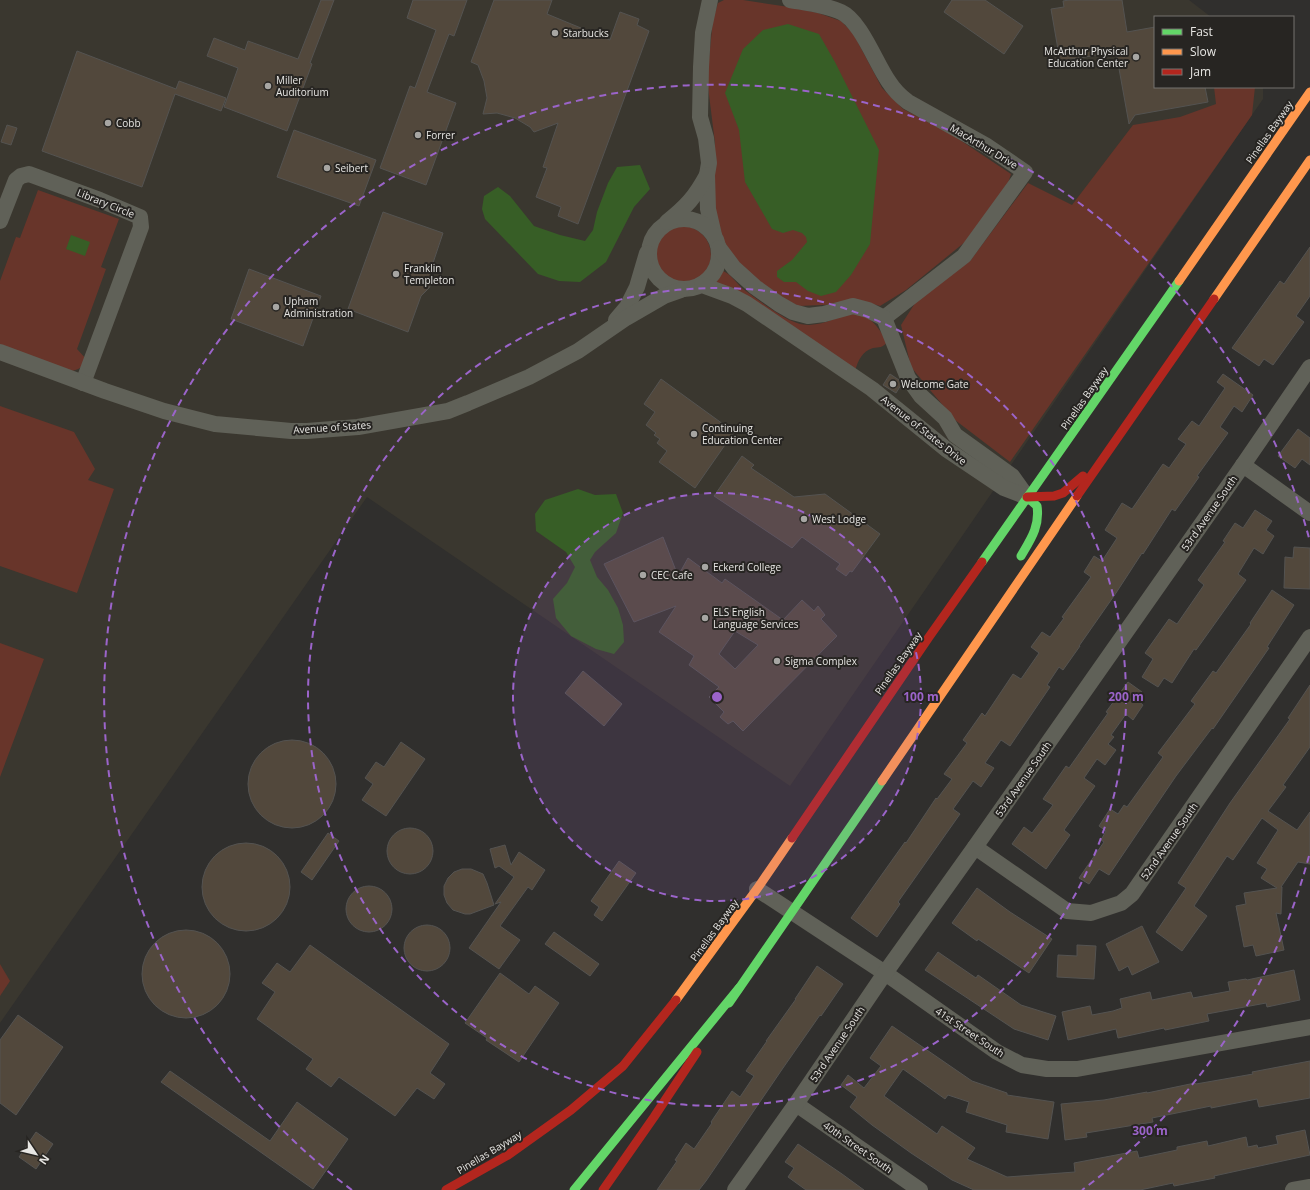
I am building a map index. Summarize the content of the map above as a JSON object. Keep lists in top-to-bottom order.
{
  "streets": {
    "main road": ["Pinellas Bayway"],
    "street": [
      "MacArthur Drive",
      "Library Circle",
      "Avenue of States",
      "Avenue of States Drive",
      "53rd Avenue South",
      "52nd Avenue South",
      "41st Street South",
      "40th Street South"
    ]
  },
  "crossings": [
    ["Pinellas Bayway", "Avenue of States Drive"],
    ["Pinellas Bayway", "41st Street South"],
    ["MacArthur Drive", "Avenue of States Drive"],
    ["Library Circle", "Avenue of States"],
    ["Avenue of States", "Avenue of States Drive"],
    ["53rd Avenue South", "52nd Avenue South"],
    ["53rd Avenue South", "41st Street South"],
    ["53rd Avenue South", "40th Street South"]
  ],
  "places": [
    "Starbucks",
    "McArthur Physical Education Center",
    "Miller Auditorium",
    "Cobb",
    "Forrer",
    "Seibert",
    "Franklin Templeton",
    "Upham Administration",
    "Welcome Gate",
    "Continuing Education Center",
    "West Lodge",
    "Eckerd College",
    "CEC Cafe",
    "ELS English Language Services",
    "Sigma Complex"
  ],
  "legend": ["Fast", "Slow", "Jam"],
  "north": "bottom right",
  "rings": ["100 m", "200 m", "300 m"]
}
